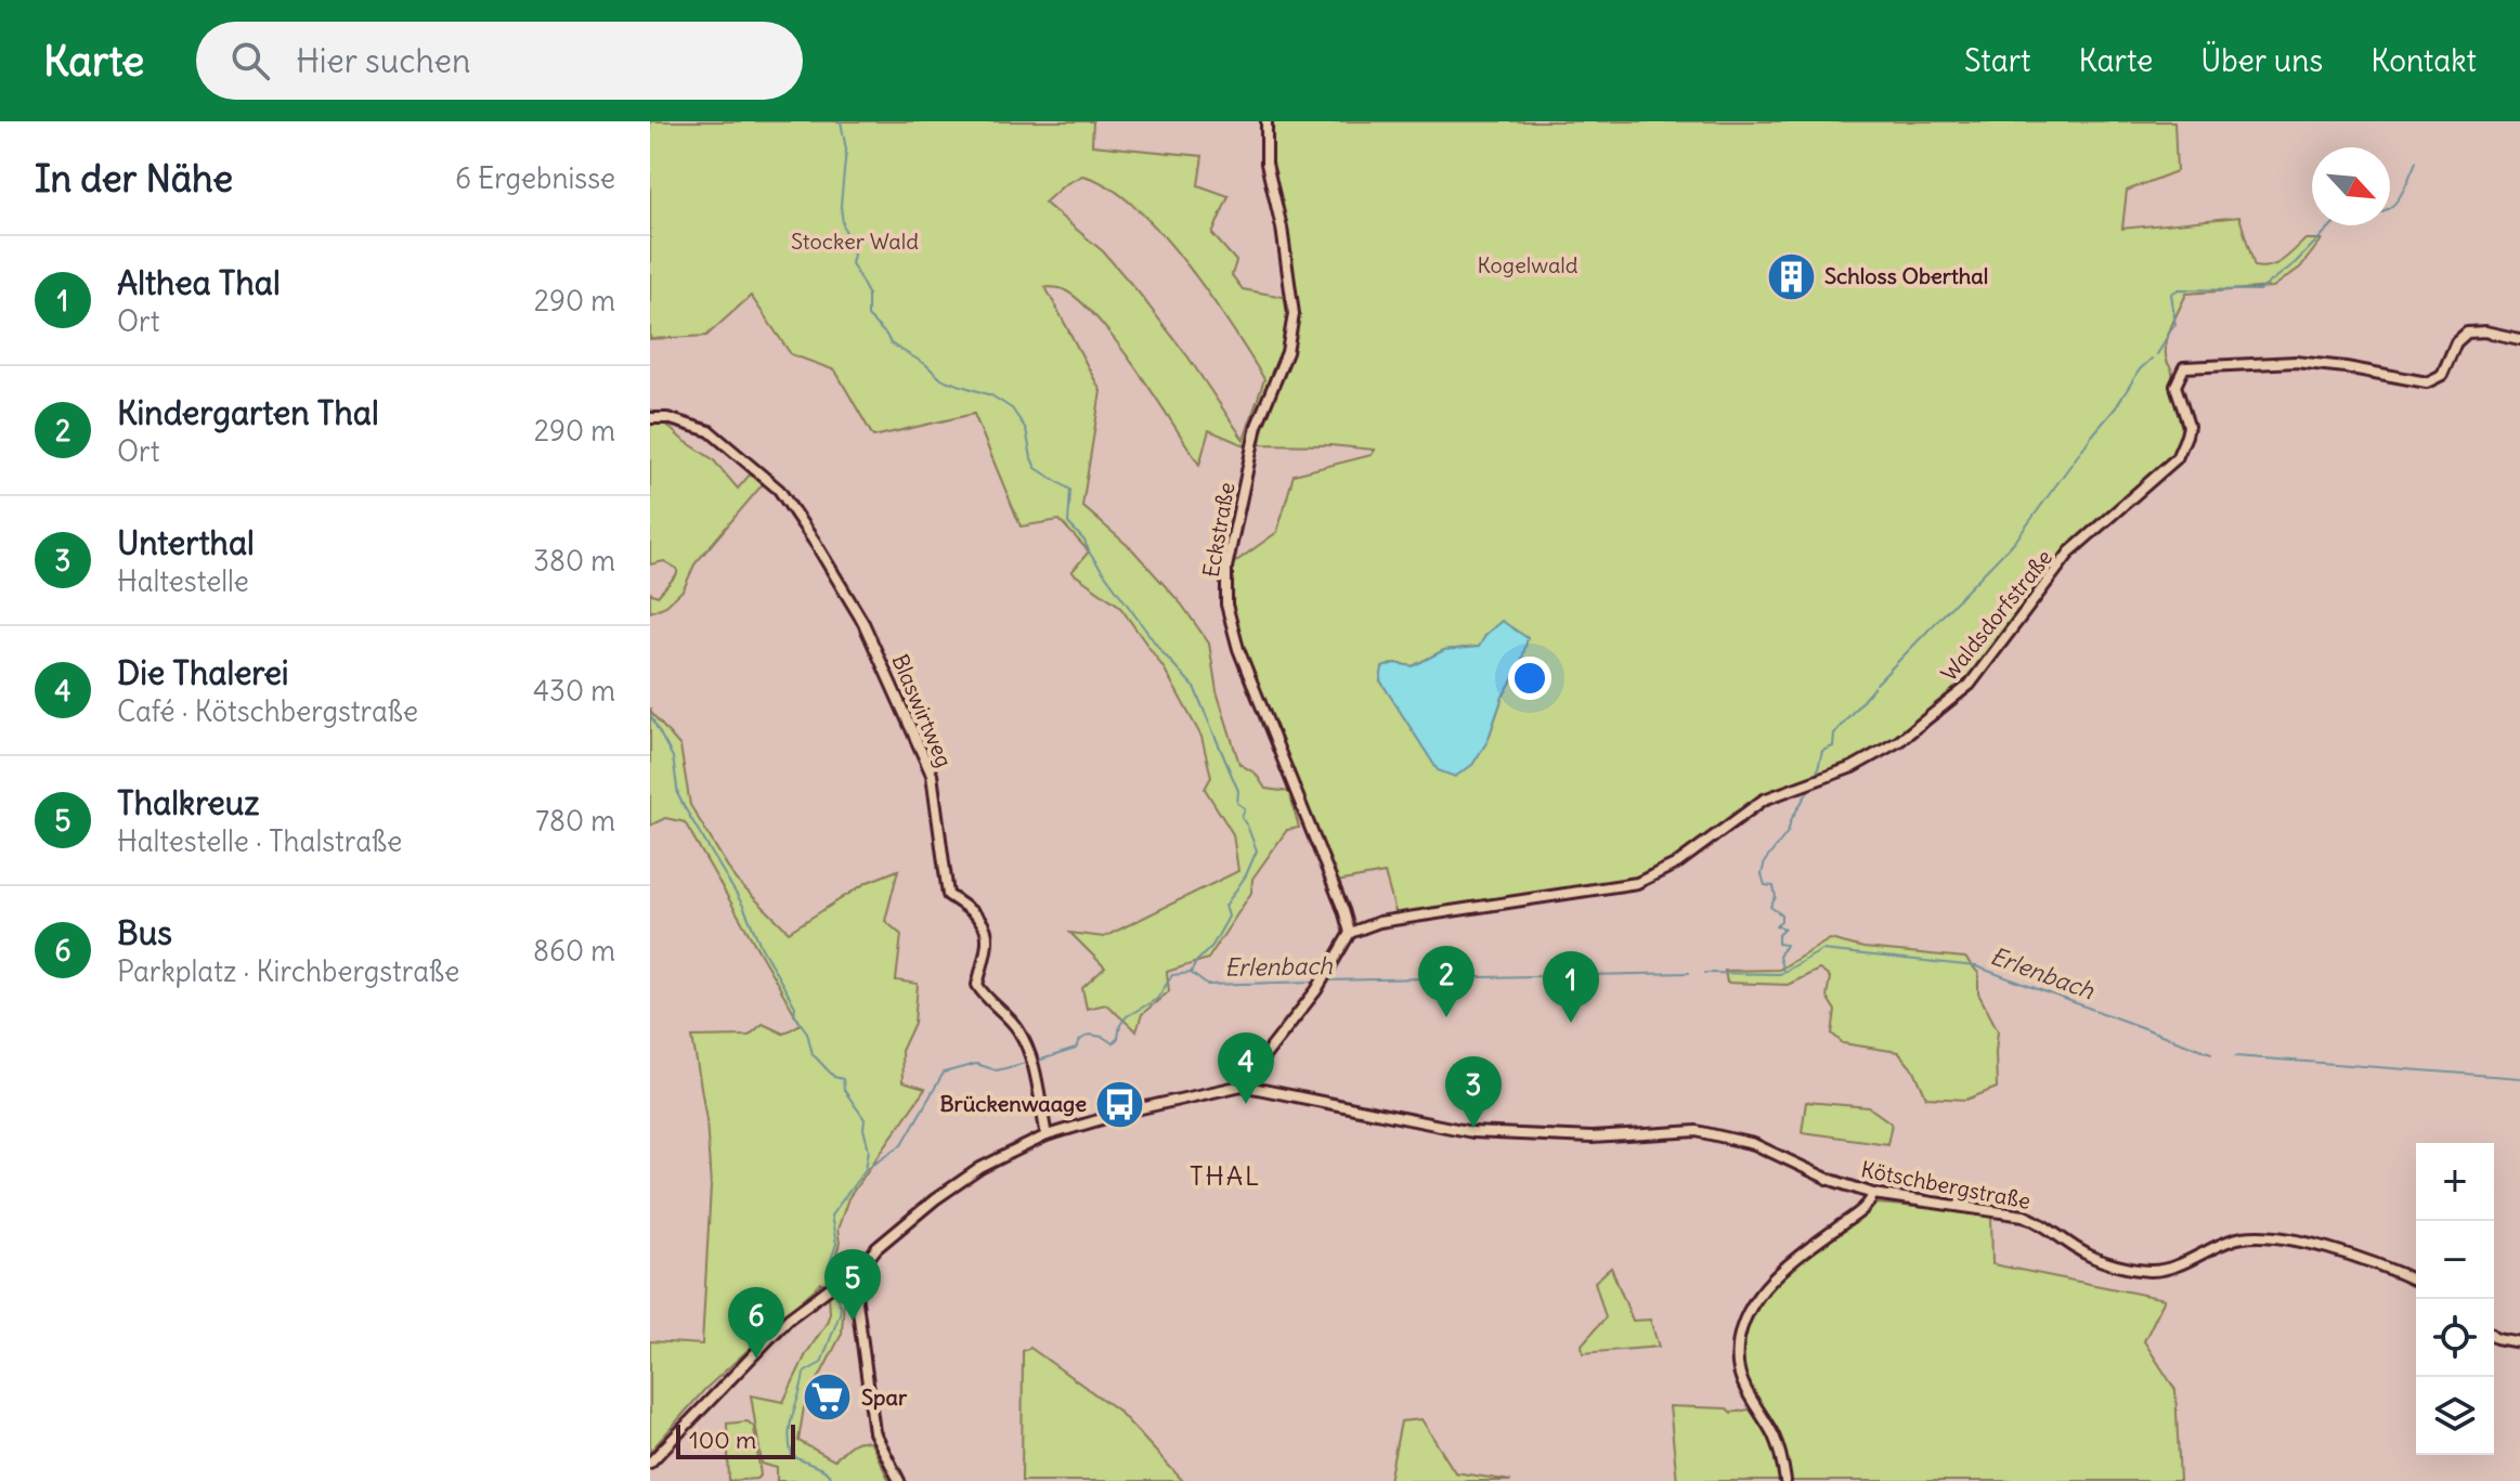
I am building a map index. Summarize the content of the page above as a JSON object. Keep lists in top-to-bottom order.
{
  "streets": {
    "street": [
      "Eckstraße",
      "Waldsdorfstraße",
      "Blaswirtweg",
      "Kötschbergstraße"
    ]
  },
  "crossings": [
    ["Eckstraße", "Waldsdorfstraße"]
  ],
  "districts": ["THAL"],
  "water": ["Erlenbach"],
  "parks": ["Stocker Wald", "Kogelwald"],
  "places": {
    "building": ["Schloss Oberthal"],
    "bus stop": ["Brückenwaage"],
    "supermarket": ["Spar"]
  },
  "scale_bar": "100 m",
  "north": "bottom right",
  "page": {
    "header": "Karte",
    "search": "Hier suchen",
    "nav": [
      "Start",
      "Karte",
      "Über uns",
      "Kontakt"
    ],
    "heading": ["In der Nähe", "6 Ergebnisse"],
    "list": [
      {
        "mark": "1",
        "name": "Althea Thal",
        "note": "Ort",
        "value": "290 m"
      },
      {
        "mark": "2",
        "name": "Kindergarten Thal",
        "note": "Ort",
        "value": "290 m"
      },
      {
        "mark": "3",
        "name": "Unterthal",
        "note": "Haltestelle",
        "value": "380 m"
      },
      {
        "mark": "4",
        "name": "Die Thalerei",
        "note": "Café · Kötschbergstraße",
        "value": "430 m"
      },
      {
        "mark": "5",
        "name": "Thalkreuz",
        "note": "Haltestelle · Thalstraße",
        "value": "780 m"
      },
      {
        "mark": "6",
        "name": "Bus",
        "note": "Parkplatz · Kirchbergstraße",
        "value": "860 m"
      }
    ],
    "pins": [
      "2",
      "1",
      "4",
      "3",
      "5",
      "6"
    ],
    "map_buttons": ["+", "−"],
    "scale": "100 m"
  }
}
